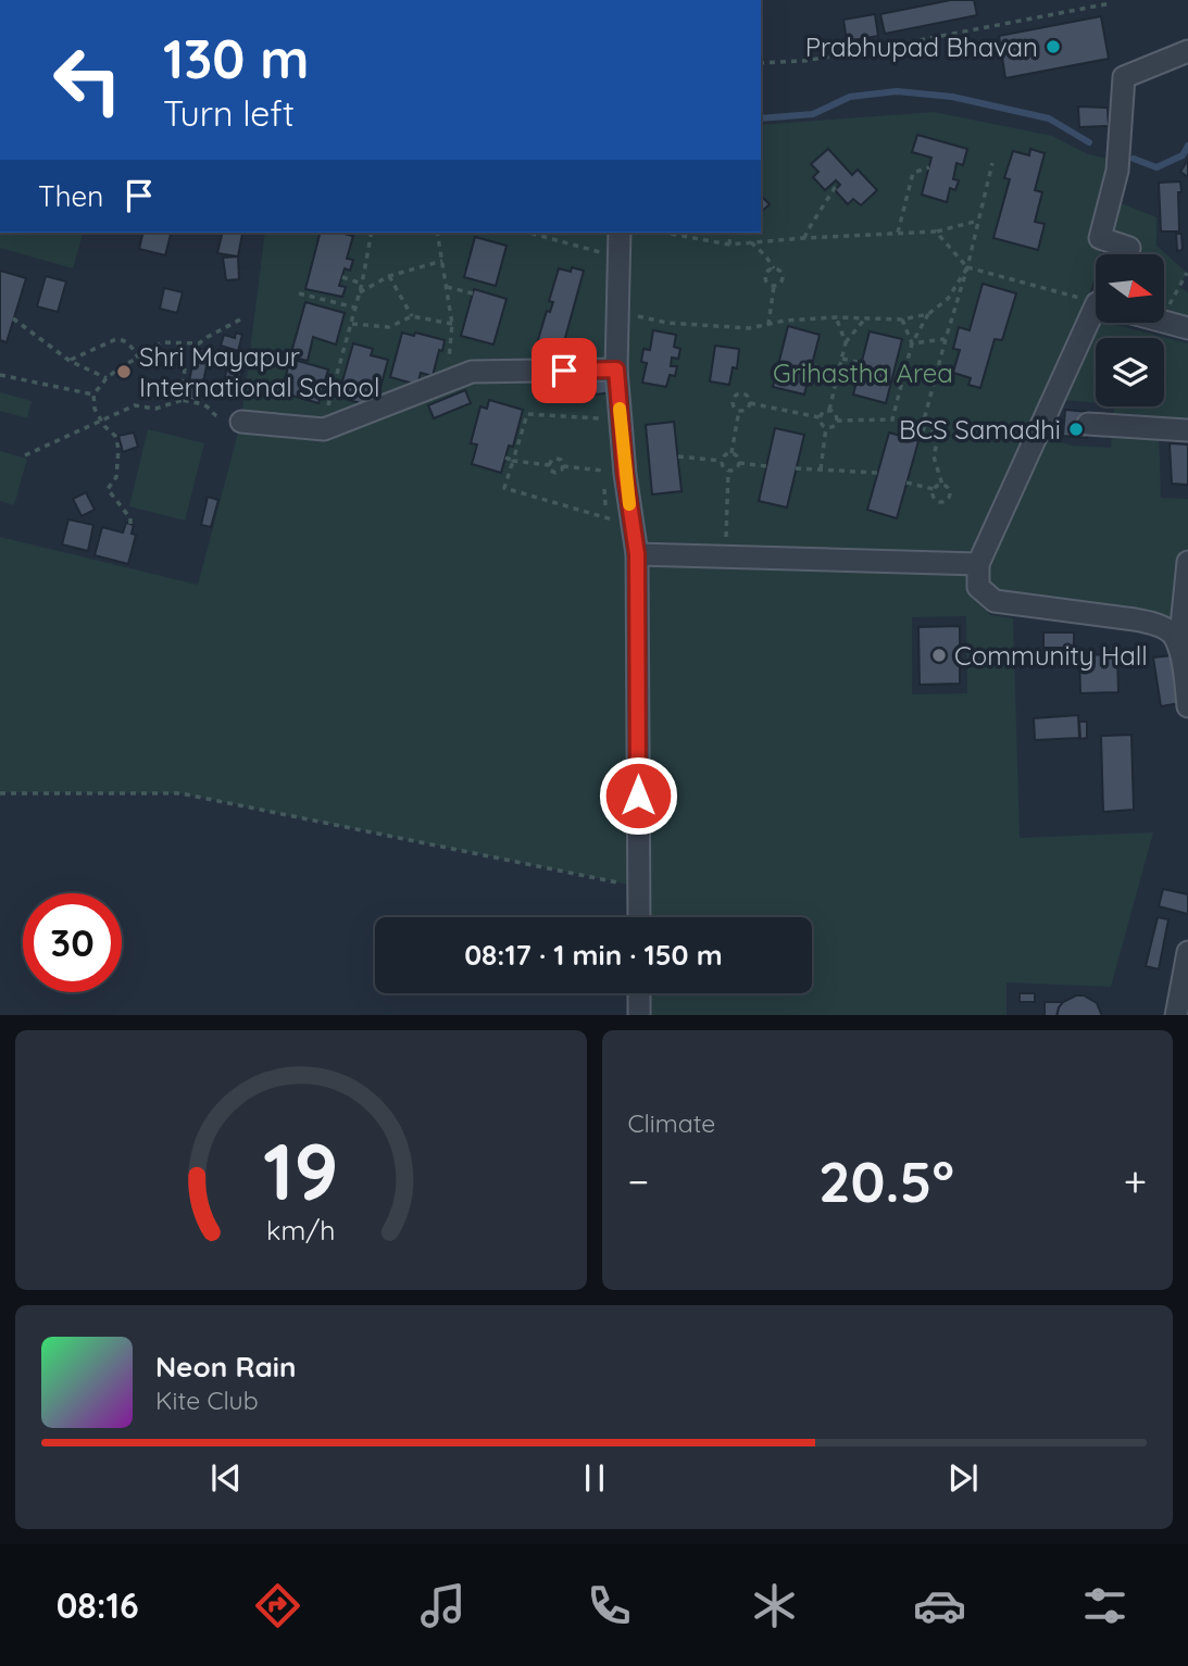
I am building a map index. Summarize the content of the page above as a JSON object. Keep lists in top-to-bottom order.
{
  "parks": ["Grihastha Area"],
  "places": [
    "Prabhupad Bhavan",
    "Shri Mayapur International School",
    "BCS Samadhi",
    "Community Hall"
  ],
  "north": "right",
  "page": {
    "turn": ["130 m", "Turn left"],
    "then": "Then",
    "limit": "30",
    "trip": "08:17 · 1 min · 150 m",
    "tile": "Climate",
    "heat": ["−", "20.5°", "+"],
    "song": ["Neon Rain", "Kite Club"],
    "tabs": "08:16",
    "gauge": ["19", "km/h"]
  }
}
